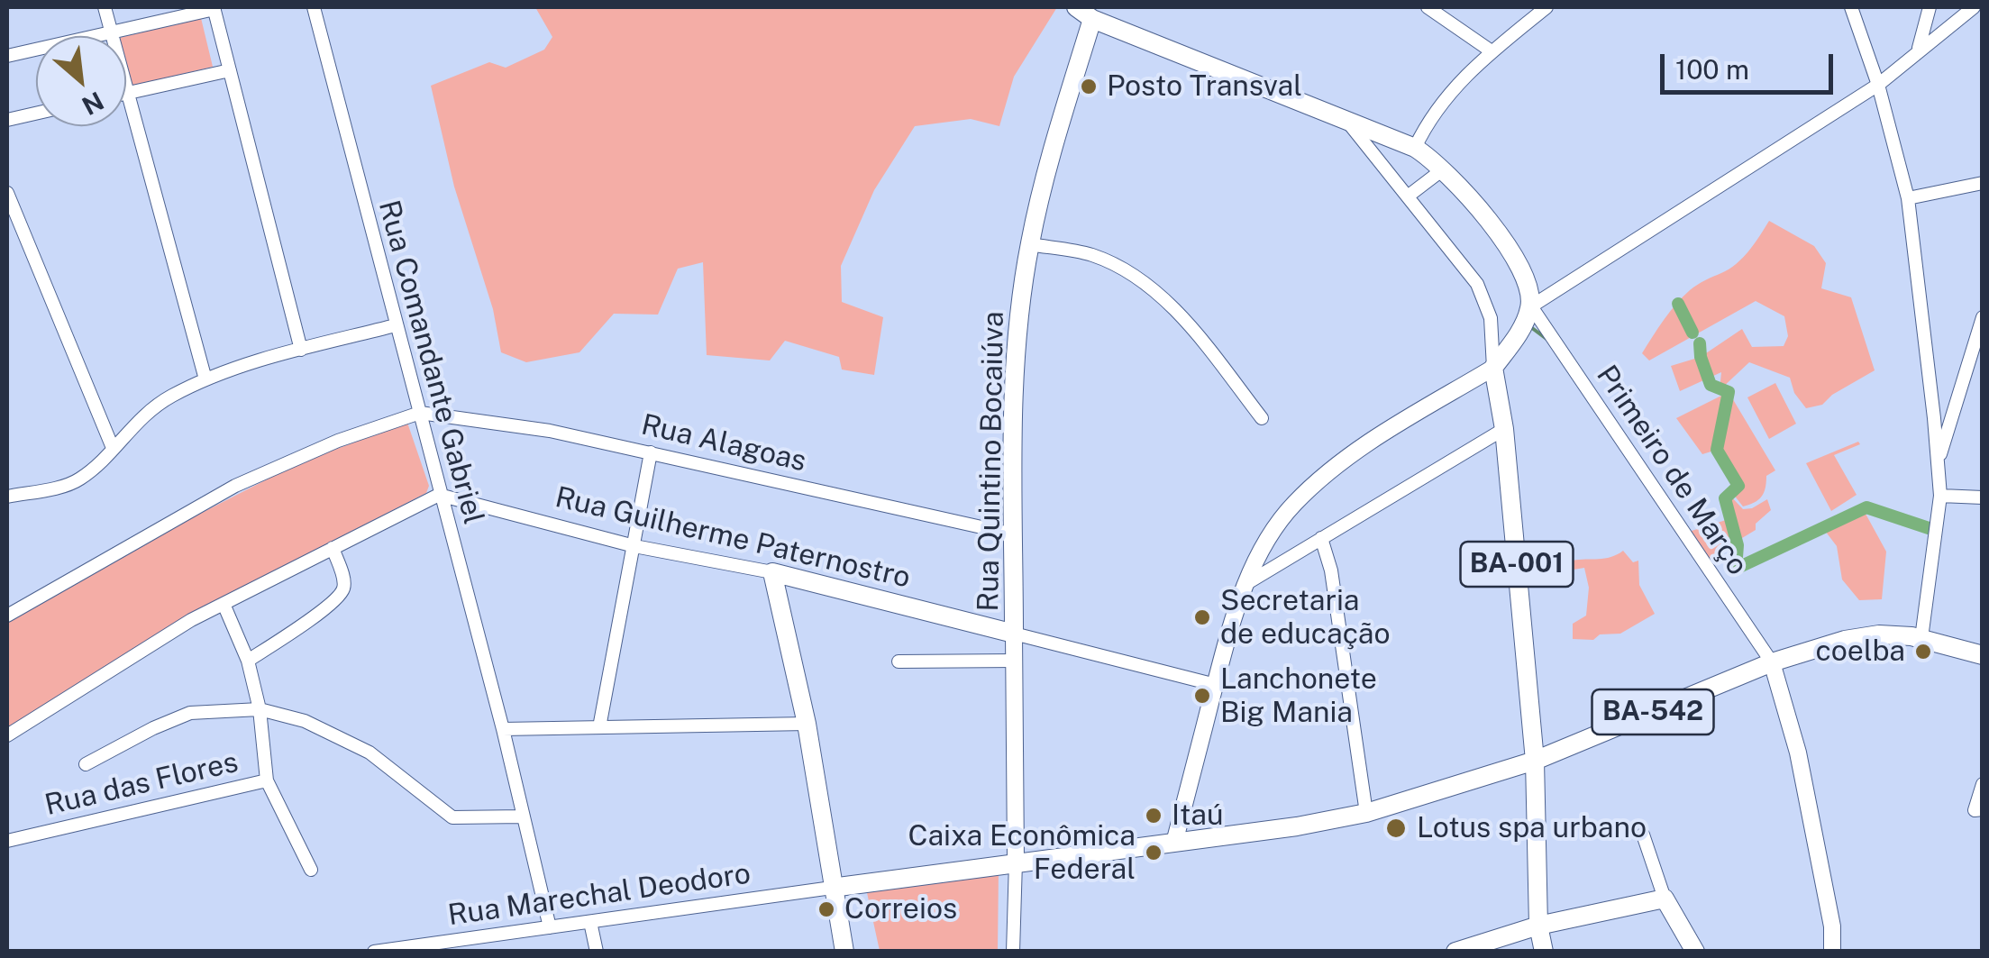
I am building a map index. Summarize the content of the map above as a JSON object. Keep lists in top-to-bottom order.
{
  "streets": {
    "main road": [
      "Rua Quintino Bocaiúva",
      "Rua Guilherme Paternostro",
      "BA-001",
      "BA-542"
    ],
    "street": [
      "Rua Comandante Gabriel",
      "Rua Alagoas",
      "Primeiro de Março",
      "Rua das Flores",
      "Rua Marechal Deodoro"
    ]
  },
  "crossings": [
    ["Rua Comandante Gabriel", "Rua Alagoas"],
    ["Rua Comandante Gabriel", "Rua Guilherme Paternostro"],
    ["Rua Comandante Gabriel", "Rua Marechal Deodoro"],
    ["Rua Alagoas", "Rua Quintino Bocaiúva"],
    ["Rua Quintino Bocaiúva", "Rua Guilherme Paternostro"],
    ["Rua Quintino Bocaiúva", "BA-001"],
    ["Primeiro de Março", "BA-001"],
    ["Primeiro de Março", "BA-542"],
    ["BA-001", "BA-542"]
  ],
  "places": [
    "Posto Transval",
    "Secretaria de educação",
    "coelba",
    "Lanchonete Big Mania",
    "Itaú",
    "Lotus spa urbano",
    "Caixa Econômica Federal",
    "Correios"
  ],
  "scale_bar": "100 m",
  "north": "bottom right"
}
